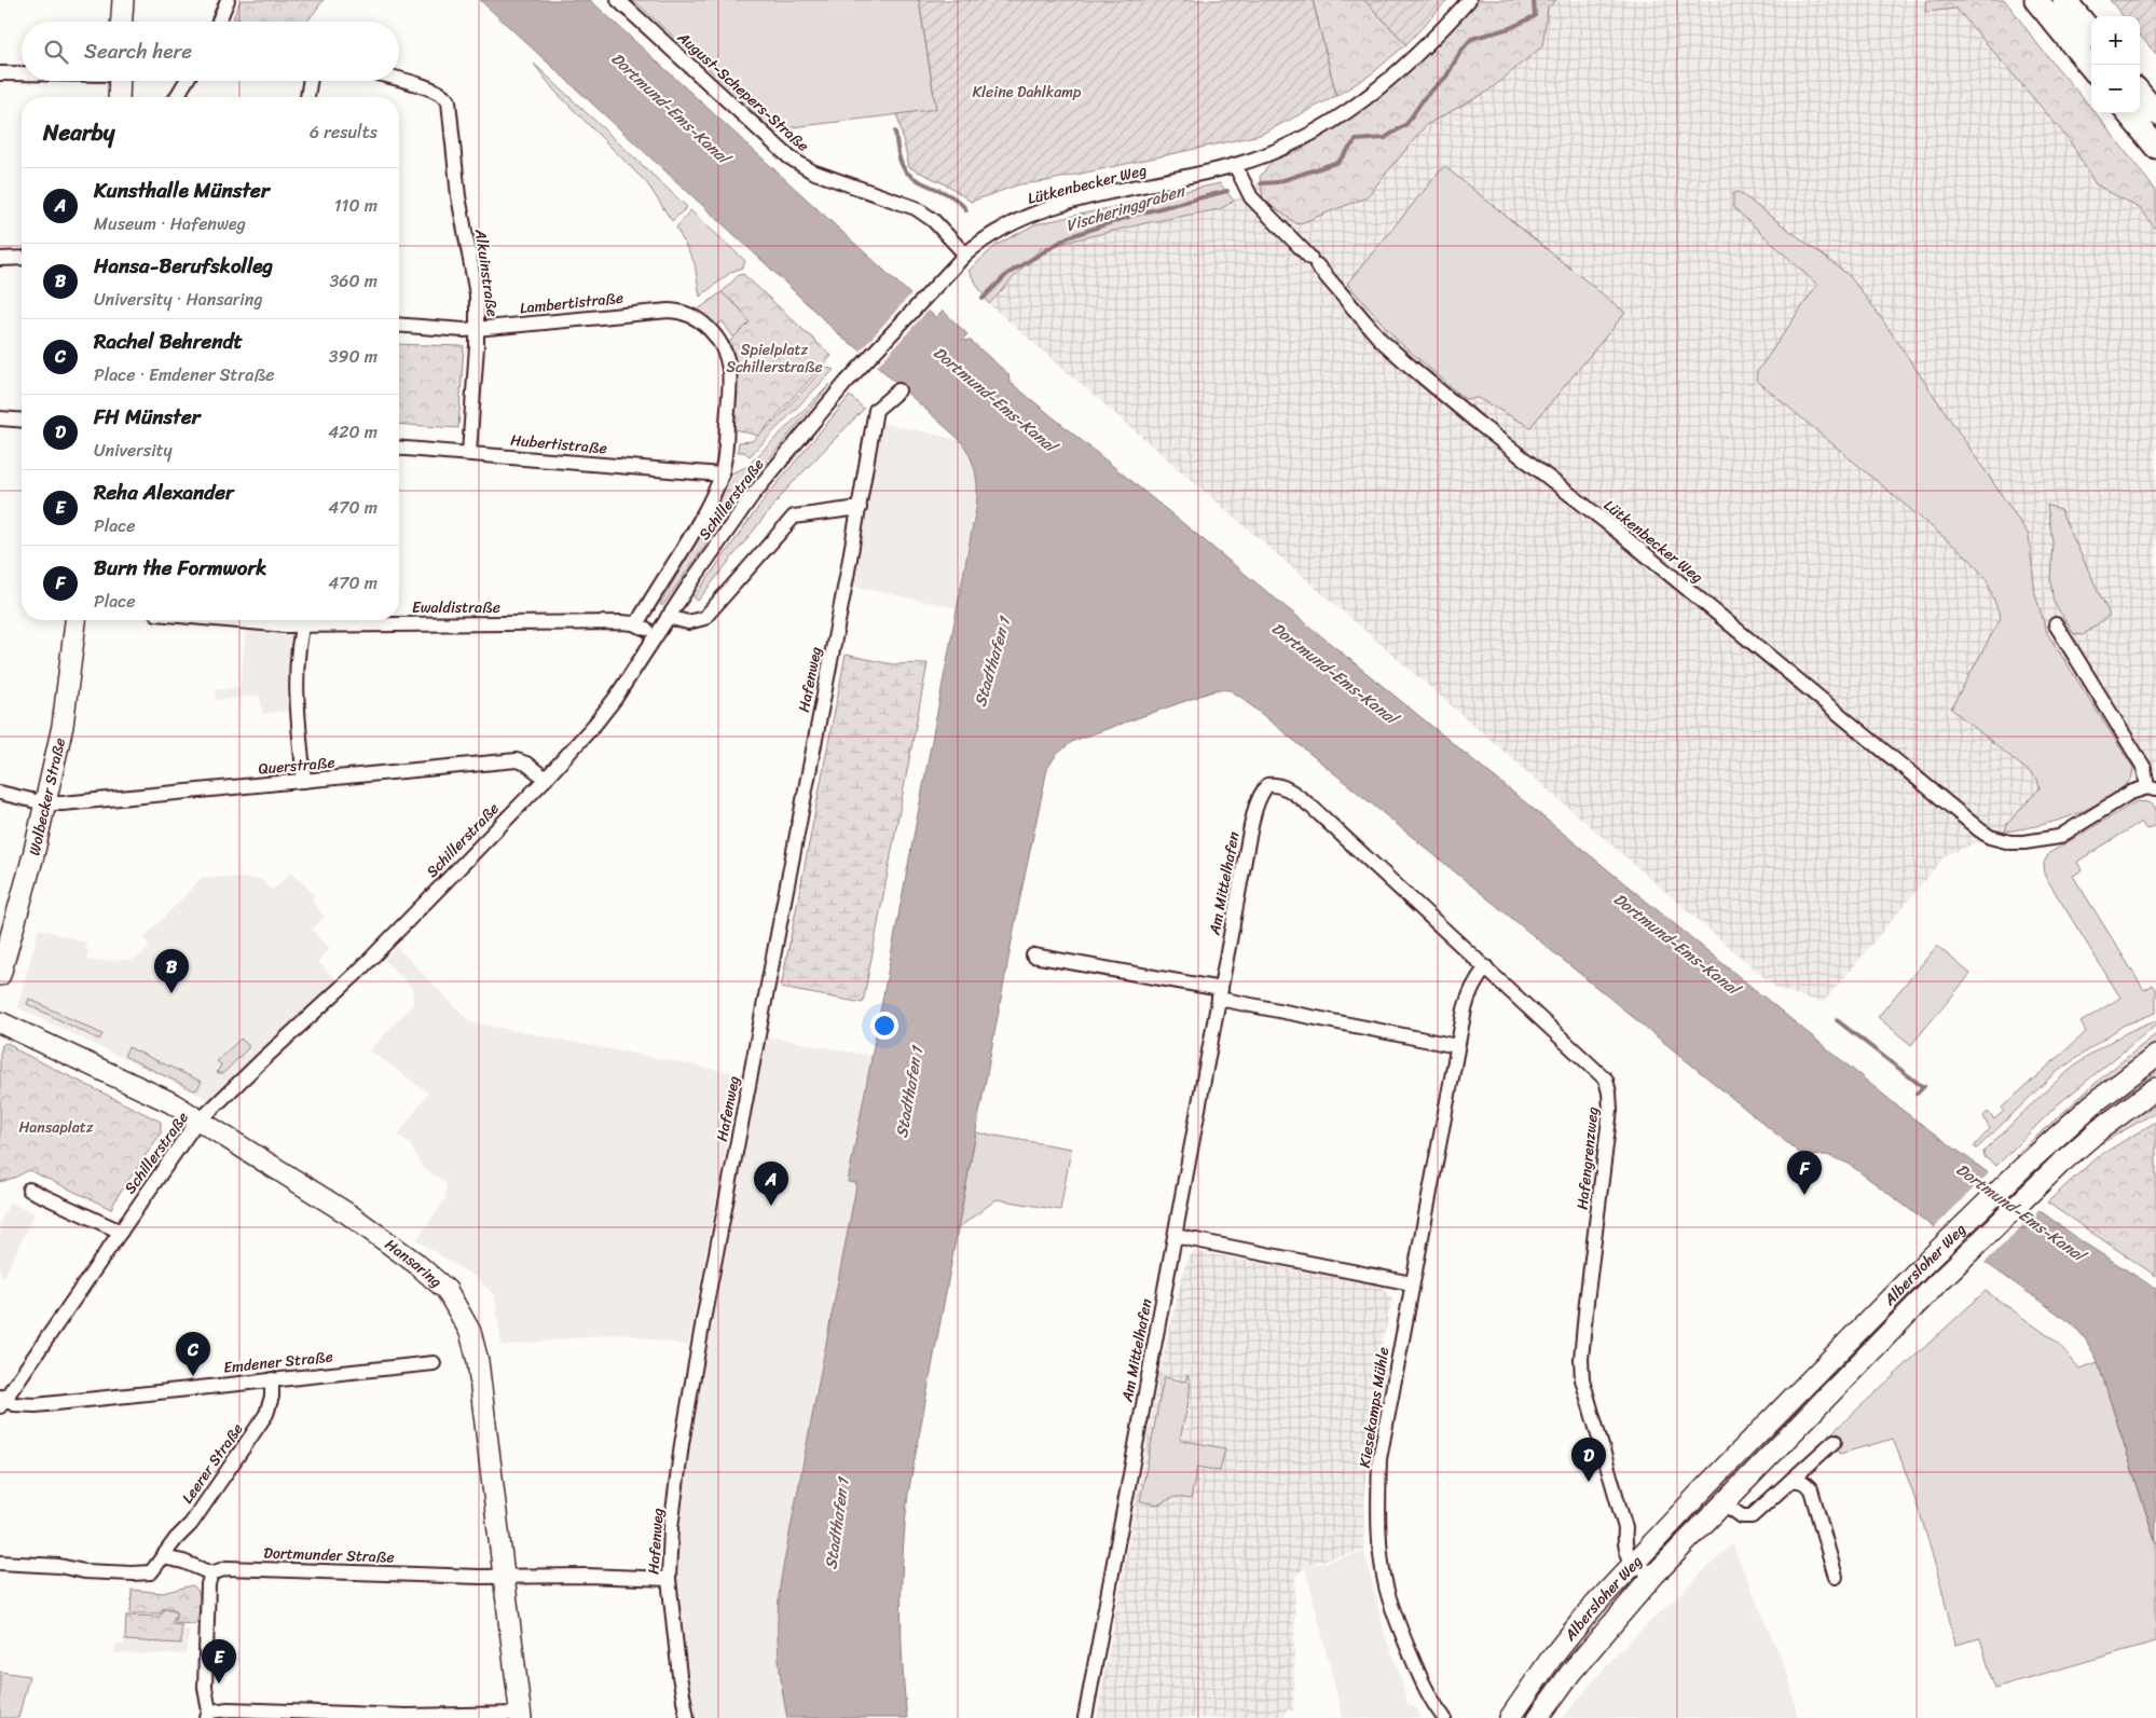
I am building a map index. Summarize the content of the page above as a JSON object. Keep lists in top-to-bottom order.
{
  "streets": {
    "main road": ["Wolbecker Straße", "Hansaring", "Albersloher Weg"],
    "street": [
      "August-Schepers-Straße",
      "Lütkenbecker Weg",
      "Alkuinstraße",
      "Lambertistraße",
      "Hubertistraße",
      "Schillerstraße",
      "Ewaldistraße",
      "Hafenweg",
      "Querstraße",
      "Am Mittelhafen",
      "Hafengrenzweg",
      "Emdener Straße",
      "Kiesekamps Mühle",
      "Leerer Straße",
      "Dortmunder Straße"
    ]
  },
  "crossings": [
    ["August-Schepers-Straße", "Lütkenbecker Weg"],
    ["Lütkenbecker Weg", "Schillerstraße"],
    ["Alkuinstraße", "Lambertistraße"],
    ["Alkuinstraße", "Hubertistraße"],
    ["Lambertistraße", "Schillerstraße"],
    ["Hubertistraße", "Schillerstraße"],
    ["Schillerstraße", "Ewaldistraße"],
    ["Schillerstraße", "Querstraße"],
    ["Schillerstraße", "Hansaring"],
    ["Schillerstraße", "Emdener Straße"],
    ["Hafenweg", "Dortmunder Straße"],
    ["Querstraße", "Wolbecker Straße"],
    ["Am Mittelhafen", "Hafengrenzweg"],
    ["Hafengrenzweg", "Albersloher Weg"],
    ["Hafengrenzweg", "Kiesekamps Mühle"],
    ["Hansaring", "Dortmunder Straße"],
    ["Emdener Straße", "Leerer Straße"],
    ["Leerer Straße", "Dortmunder Straße"]
  ],
  "water": ["Dortmund-Ems-Kanal", "Vischeringgraben", "Stadthafen 1"],
  "parks": ["Kleine Dahlkamp", "Spielplatz Schillerstraße", "Hansaplatz"],
  "page": {
    "map_buttons": ["+", "−"],
    "search": "Search here",
    "heading": ["Nearby", "6 results"],
    "list": [
      {
        "mark": "A",
        "name": "Kunsthalle Münster",
        "note": "Museum · Hafenweg",
        "value": "110 m"
      },
      {
        "mark": "B",
        "name": "Hansa-Berufskolleg",
        "note": "University · Hansaring",
        "value": "360 m"
      },
      {
        "mark": "C",
        "name": "Rachel Behrendt",
        "note": "Place · Emdener Straße",
        "value": "390 m"
      },
      {
        "mark": "D",
        "name": "FH Münster",
        "note": "University",
        "value": "420 m"
      },
      {
        "mark": "E",
        "name": "Reha Alexander",
        "note": "Place",
        "value": "470 m"
      },
      {
        "mark": "F",
        "name": "Burn the Formwork",
        "note": "Place",
        "value": "470 m"
      }
    ],
    "pins": [
      "B",
      "F",
      "A",
      "C",
      "D",
      "E"
    ]
  }
}
